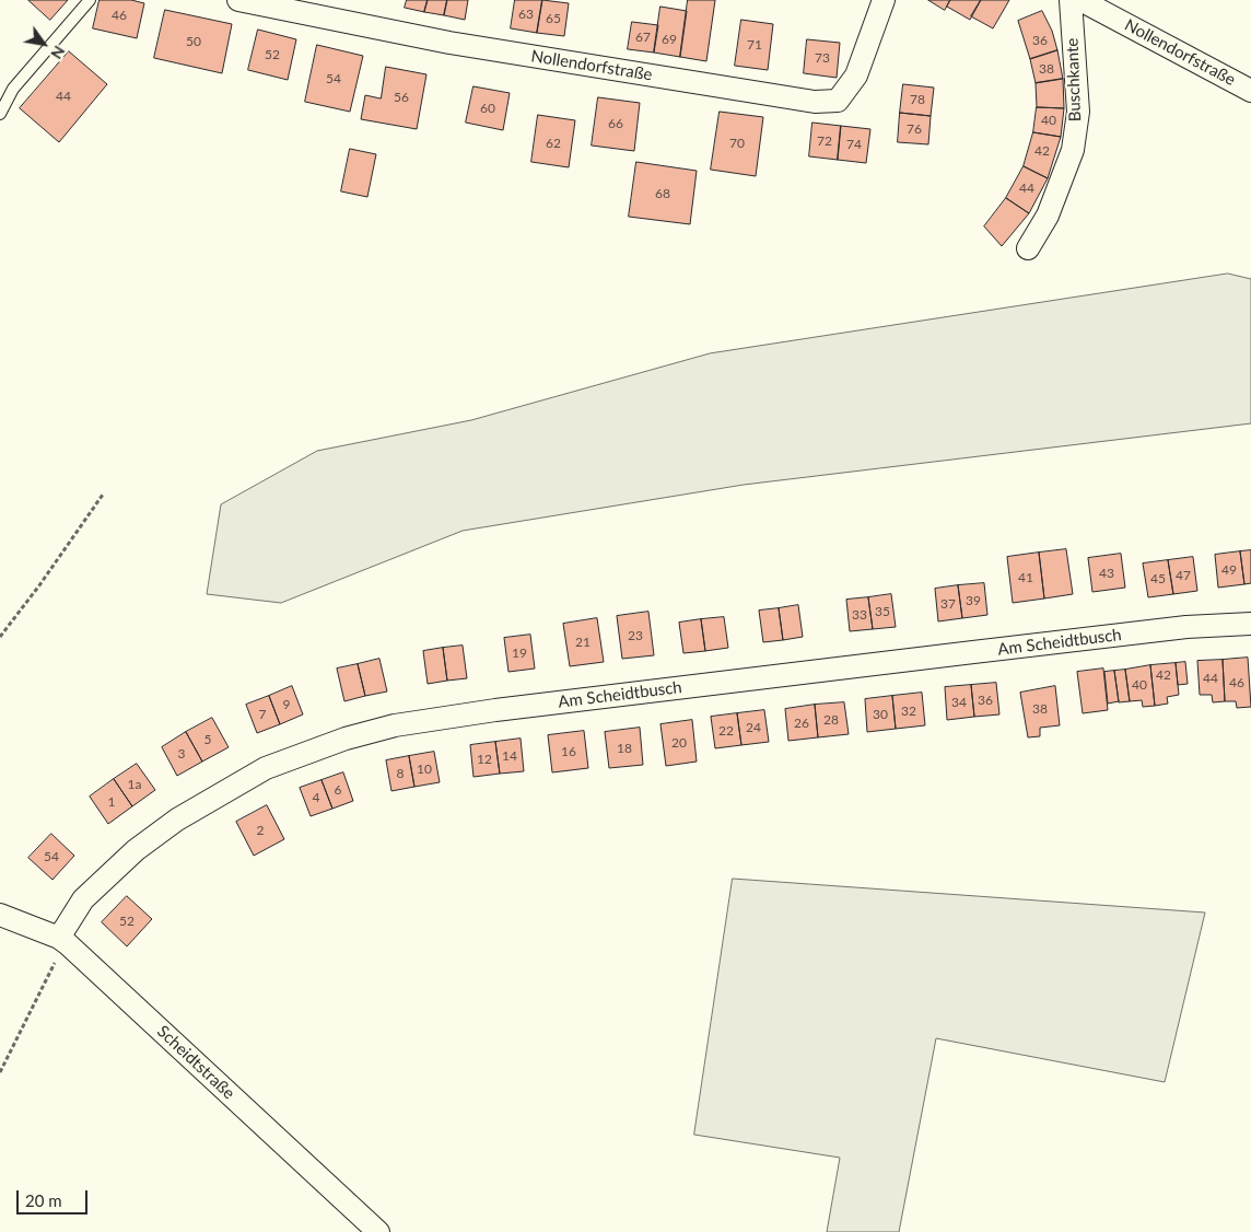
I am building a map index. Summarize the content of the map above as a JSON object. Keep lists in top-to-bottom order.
{
  "streets": {
    "street": [
      "Nollendorfstraße",
      "Buschkante",
      "Am Scheidtbusch",
      "Scheidtstraße"
    ]
  },
  "crossings": [
    ["Am Scheidtbusch", "Scheidtstraße"]
  ],
  "house_numbers": [
    "63",
    "46",
    "65",
    "67",
    "69",
    "36",
    "50",
    "71",
    "52",
    "73",
    "38",
    "54",
    "44",
    "56",
    "78",
    "60",
    "40",
    "66",
    "76",
    "72",
    "62",
    "70",
    "74",
    "42",
    "44",
    "68",
    "49",
    "43",
    "47",
    "41",
    "45",
    "39",
    "37",
    "35",
    "33",
    "23",
    "21",
    "19",
    "42",
    "44",
    "46",
    "40",
    "36",
    "34",
    "9",
    "38",
    "32",
    "7",
    "30",
    "28",
    "26",
    "24",
    "22",
    "5",
    "20",
    "18",
    "16",
    "3",
    "14",
    "12",
    "10",
    "8",
    "1a",
    "6",
    "4",
    "1",
    "2",
    "54",
    "52"
  ],
  "scale_bar": "20 m",
  "north": "bottom right"
}
